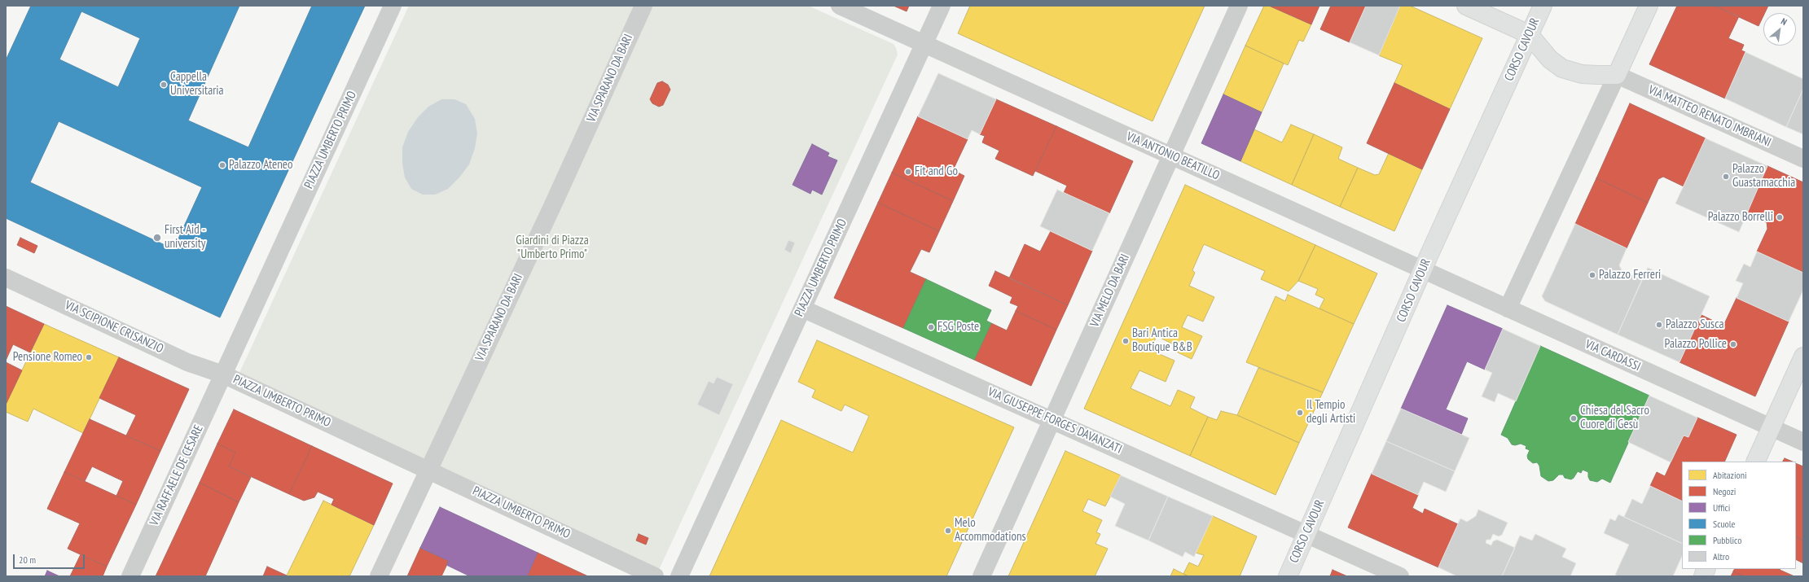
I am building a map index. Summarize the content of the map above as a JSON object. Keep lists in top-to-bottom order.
{
  "streets": {
    "main road": ["CORSO CAVOUR"],
    "street": [
      "VIA SPARANO DA BARI",
      "VIA MATTEO RENATO IMBRIANI",
      "PIAZZA UMBERTO PRIMO",
      "VIA ANTONIO BEATILLO",
      "VIA MELO DA BARI",
      "VIA SCIPIONE CRISANZIO",
      "VIA CARDASSI",
      "VIA GIUSEPPE FORGES DAVANZATI",
      "VIA RAFFAELE DE CESARE"
    ]
  },
  "crossings": [
    ["CORSO CAVOUR", "VIA ANTONIO BEATILLO"],
    ["CORSO CAVOUR", "VIA CARDASSI"],
    ["CORSO CAVOUR", "VIA GIUSEPPE FORGES DAVANZATI"],
    ["VIA SPARANO DA BARI", "PIAZZA UMBERTO PRIMO"],
    ["PIAZZA UMBERTO PRIMO", "VIA ANTONIO BEATILLO"],
    ["PIAZZA UMBERTO PRIMO", "VIA SCIPIONE CRISANZIO"],
    ["PIAZZA UMBERTO PRIMO", "VIA GIUSEPPE FORGES DAVANZATI"],
    ["PIAZZA UMBERTO PRIMO", "VIA RAFFAELE DE CESARE"],
    ["VIA ANTONIO BEATILLO", "VIA MELO DA BARI"],
    ["VIA ANTONIO BEATILLO", "VIA CARDASSI"],
    ["VIA MELO DA BARI", "VIA GIUSEPPE FORGES DAVANZATI"],
    ["VIA SCIPIONE CRISANZIO", "VIA RAFFAELE DE CESARE"]
  ],
  "parks": ["Giardini di Piazza \"Umberto Primo\""],
  "places": [
    "Cappella Universitaria",
    "Palazzo Ateneo",
    "Fit and Go",
    "Palazzo Guastamacchia",
    "Palazzo Borrelli",
    "First Aid - university",
    "Palazzo Ferreri",
    "Palazzo Susca",
    "FSG Poste",
    "Bari Antica Boutique B&B",
    "Palazzo Pollice",
    "Pensione Romeo",
    "Il Tempio degli Artisti",
    "Chiesa del Sacro Cuore di Gesù",
    "Melo Accommodations"
  ],
  "legend": [
    "Abitazioni",
    "Negozi",
    "Uffici",
    "Scuole",
    "Pubblico",
    "Altro"
  ],
  "scale_bar": "20 m",
  "north": "top right"
}
